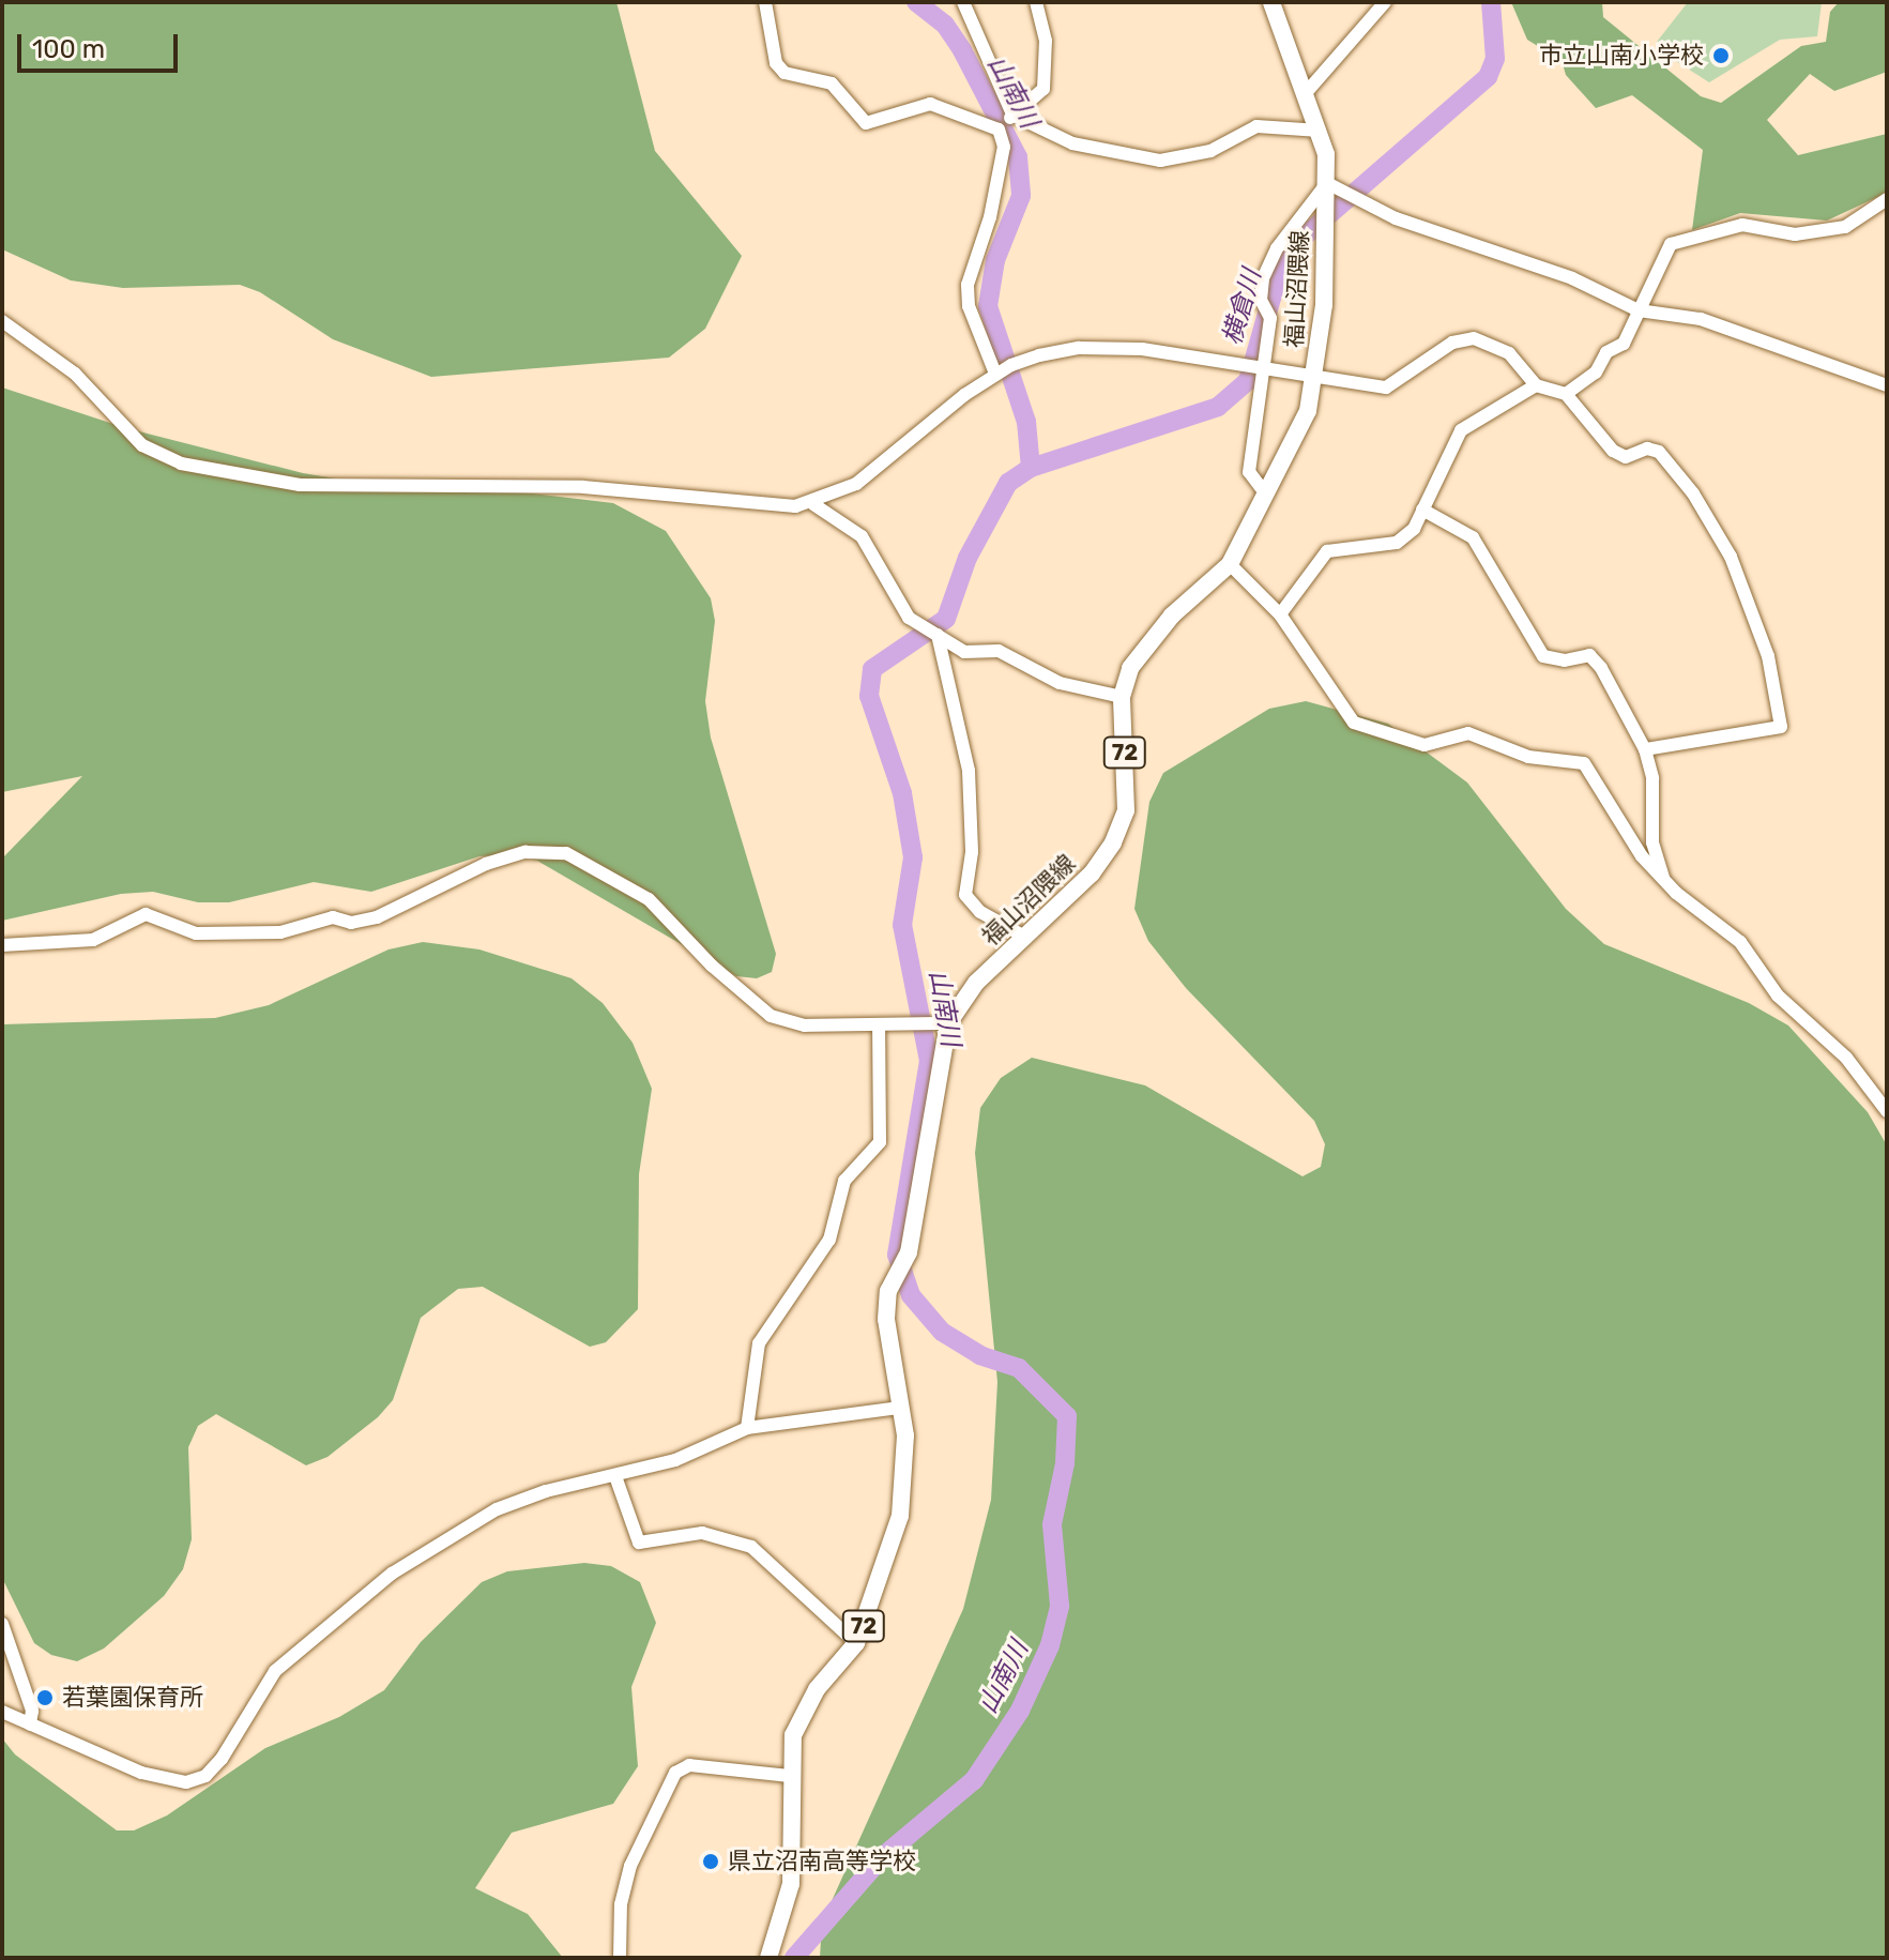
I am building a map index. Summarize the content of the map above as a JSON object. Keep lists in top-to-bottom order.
{
  "streets": {
    "main road": ["福山沼隈線", "72"]
  },
  "water": ["山南川", "横倉川"],
  "places": ["市立山南小学校", "若葉園保育所", "県立沼南高等学校"],
  "scale_bar": "100 m"
}
